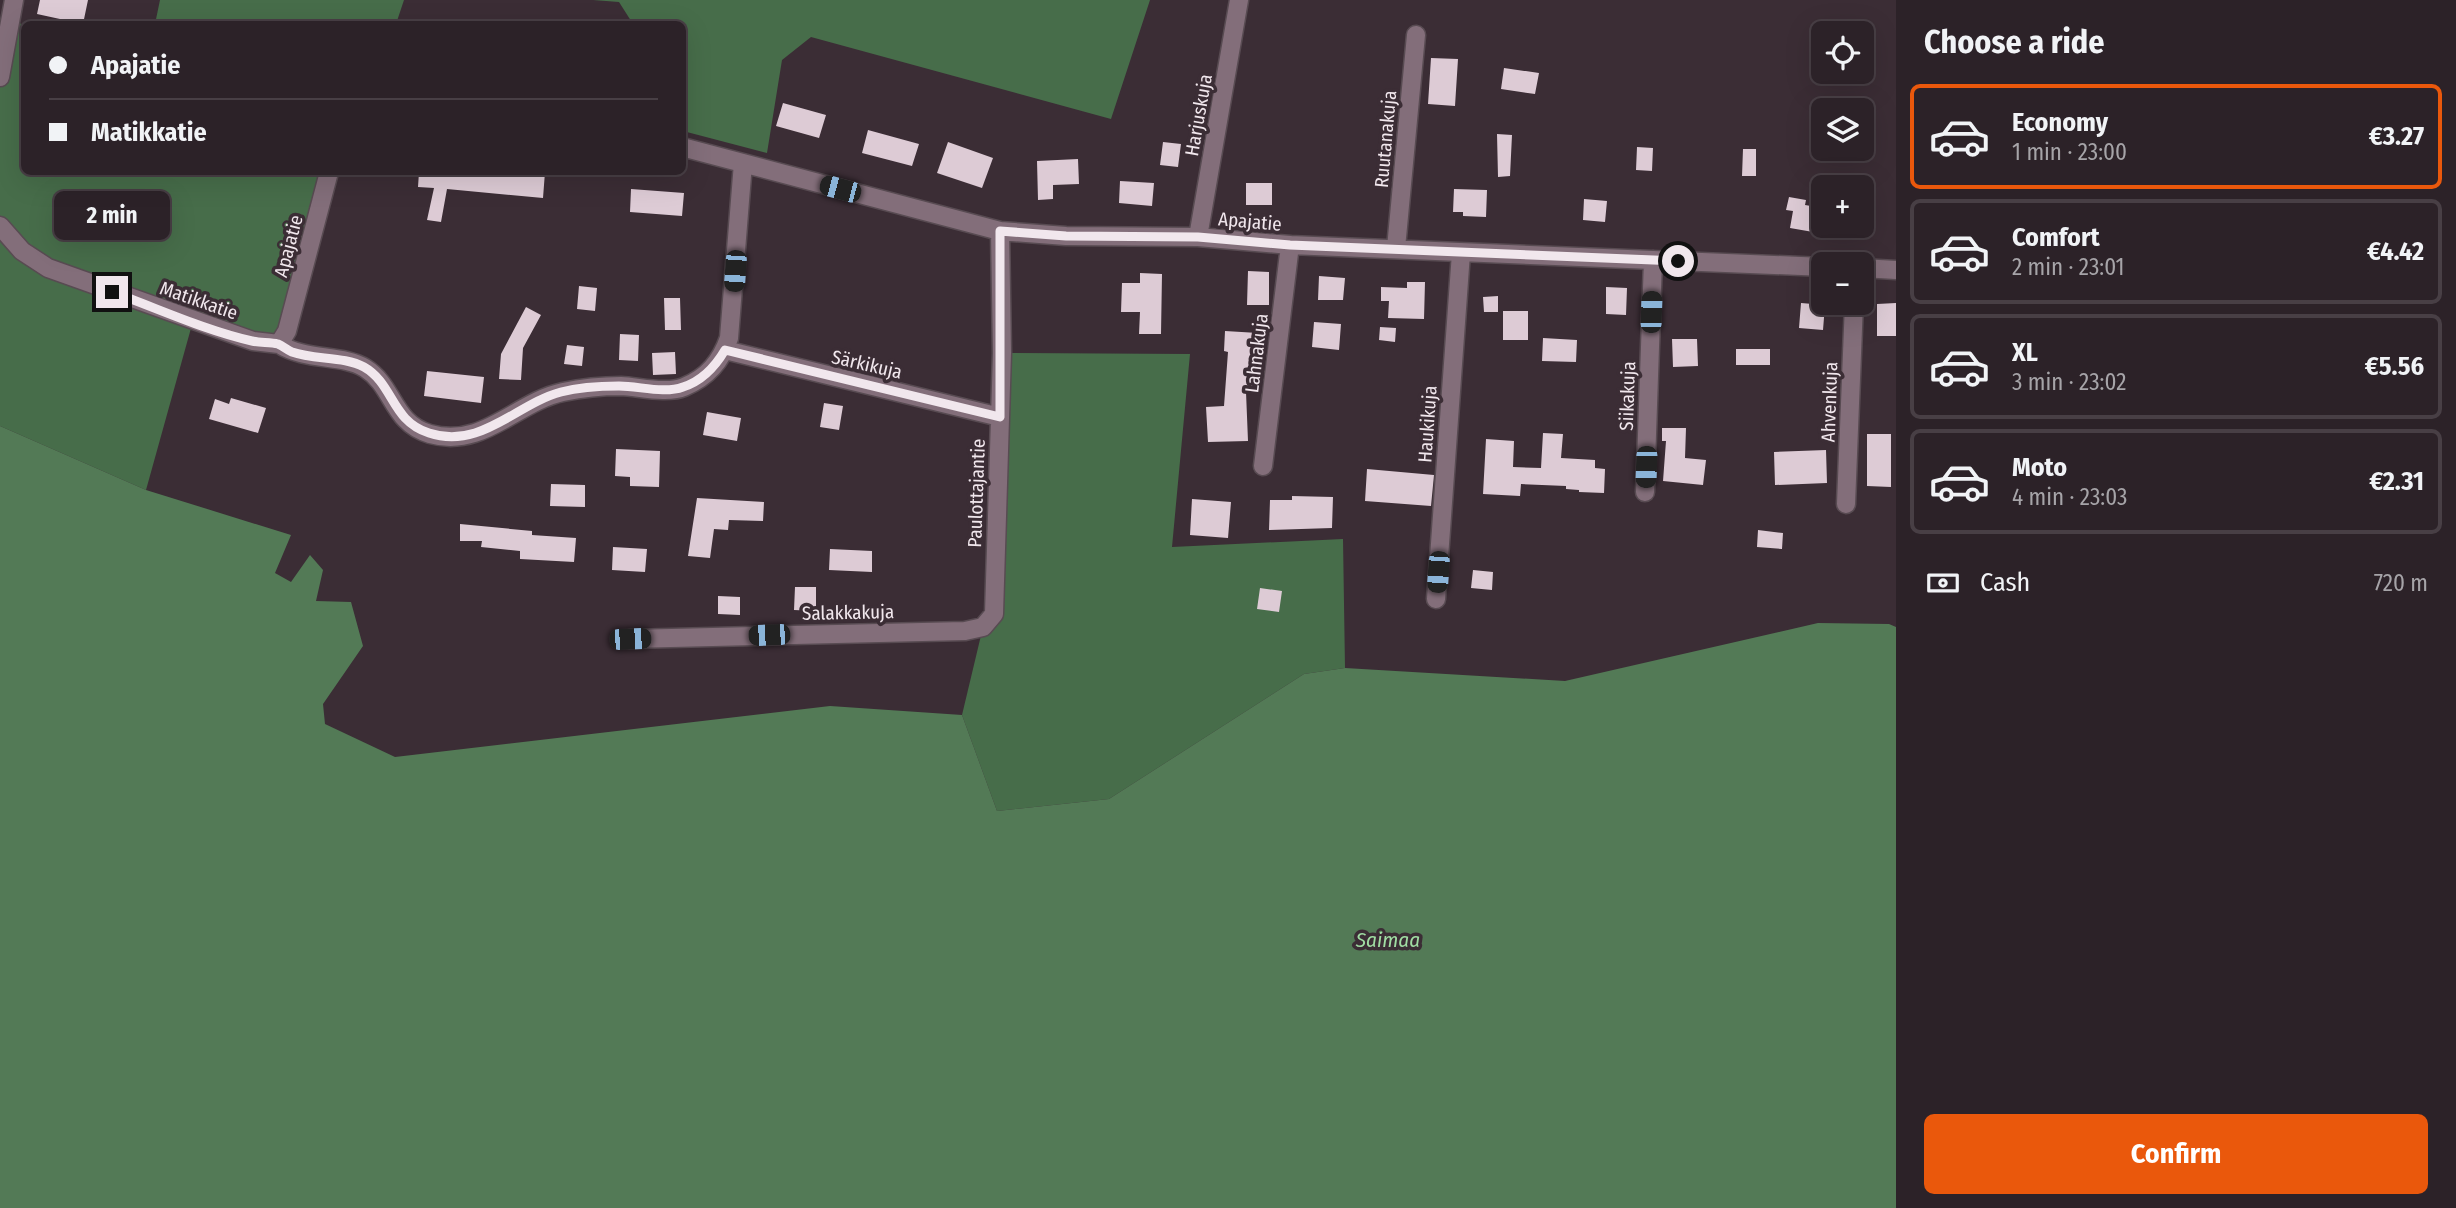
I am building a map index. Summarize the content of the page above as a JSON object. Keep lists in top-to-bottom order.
{
  "streets": {
    "street": [
      "Harjuskuja",
      "Ruutanakuja",
      "Apajatie",
      "Matikkatie",
      "Lahnakuja",
      "Särkikuja",
      "Siikakuja",
      "Ahvenkuja",
      "Haukikuja",
      "Paulottajantie",
      "Salakkakuja"
    ]
  },
  "crossings": [
    ["Harjuskuja", "Apajatie"],
    ["Ruutanakuja", "Apajatie"],
    ["Apajatie", "Matikkatie"],
    ["Apajatie", "Lahnakuja"],
    ["Apajatie", "Siikakuja"],
    ["Apajatie", "Haukikuja"],
    ["Apajatie", "Paulottajantie"],
    ["Matikkatie", "Särkikuja"],
    ["Särkikuja", "Paulottajantie"],
    ["Paulottajantie", "Salakkakuja"]
  ],
  "water": ["Saimaa"],
  "page": {
    "heading": "Choose a ride",
    "map_buttons": ["+", "−"],
    "banner": ["Apajatie", "Matikkatie"],
    "list": [
      {
        "name": "Economy",
        "note": "1 min · 23:00",
        "value": "€3.27"
      },
      {
        "name": "Comfort",
        "note": "2 min · 23:01",
        "value": "€4.42"
      },
      {
        "name": "XL",
        "note": "3 min · 23:02",
        "value": "€5.56"
      },
      {
        "name": "Moto",
        "note": "4 min · 23:03",
        "value": "€2.31"
      }
    ],
    "bubble": "2 min",
    "pay": ["Cash", "720 m"],
    "buttons": "Confirm"
  }
}
